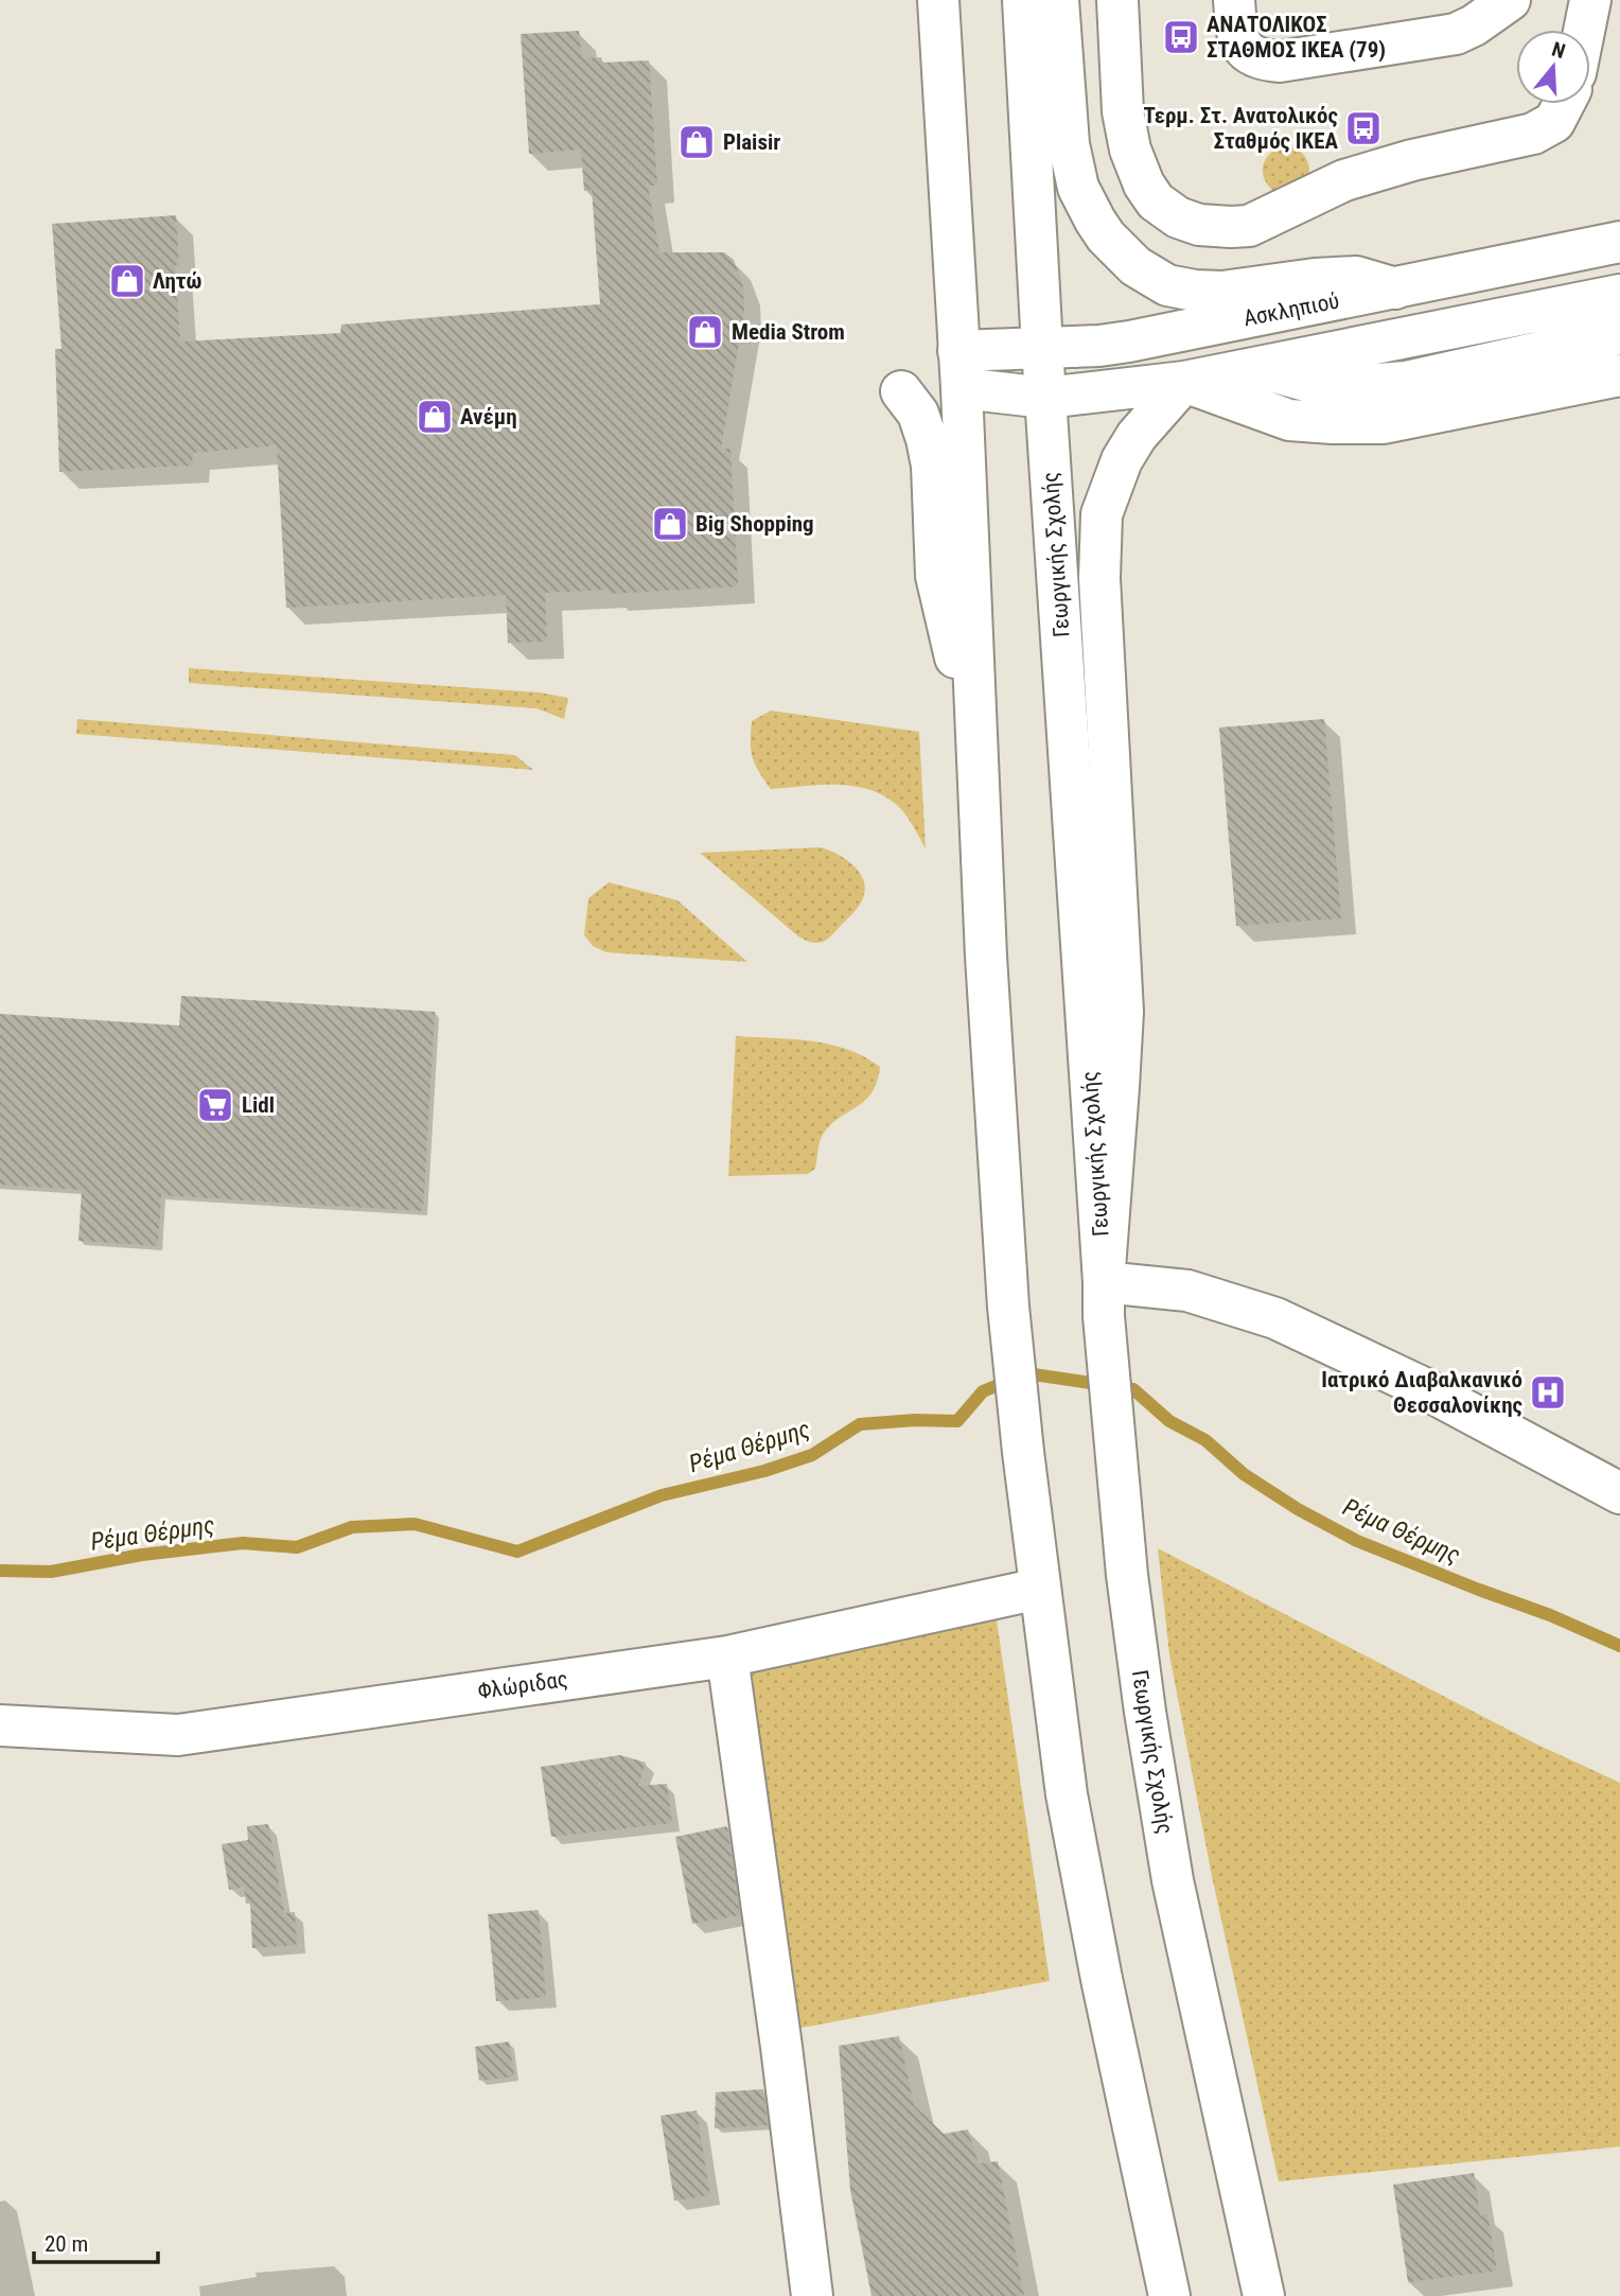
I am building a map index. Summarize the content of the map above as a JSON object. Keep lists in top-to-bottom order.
{
  "streets": {
    "main road": ["Ασκληπιού", "Γεωργικής Σχολής", "Φλώριδας"]
  },
  "crossings": [
    ["Ασκληπιού", "Γεωργικής Σχολής"]
  ],
  "water": ["Ρέμα Θέρμης"],
  "places": {
    "bus stop": ["ΑΝΑΤΟΛΙΚΟΣ ΣΤΑΘΜΟΣ ΙΚΕΑ (79)", "Τερμ. Στ. Ανατολικός Σταθμός ΙΚΕΑ"],
    "shop": [
      "Plaisir",
      "Λητώ",
      "Media Strom",
      "Ανέμη",
      "Big Shopping"
    ],
    "supermarket": ["Lidl"],
    "hospital": ["Ιατρικό Διαβαλκανικό Θεσσαλονίκης"]
  },
  "scale_bar": "20 m",
  "north": "top"
}
